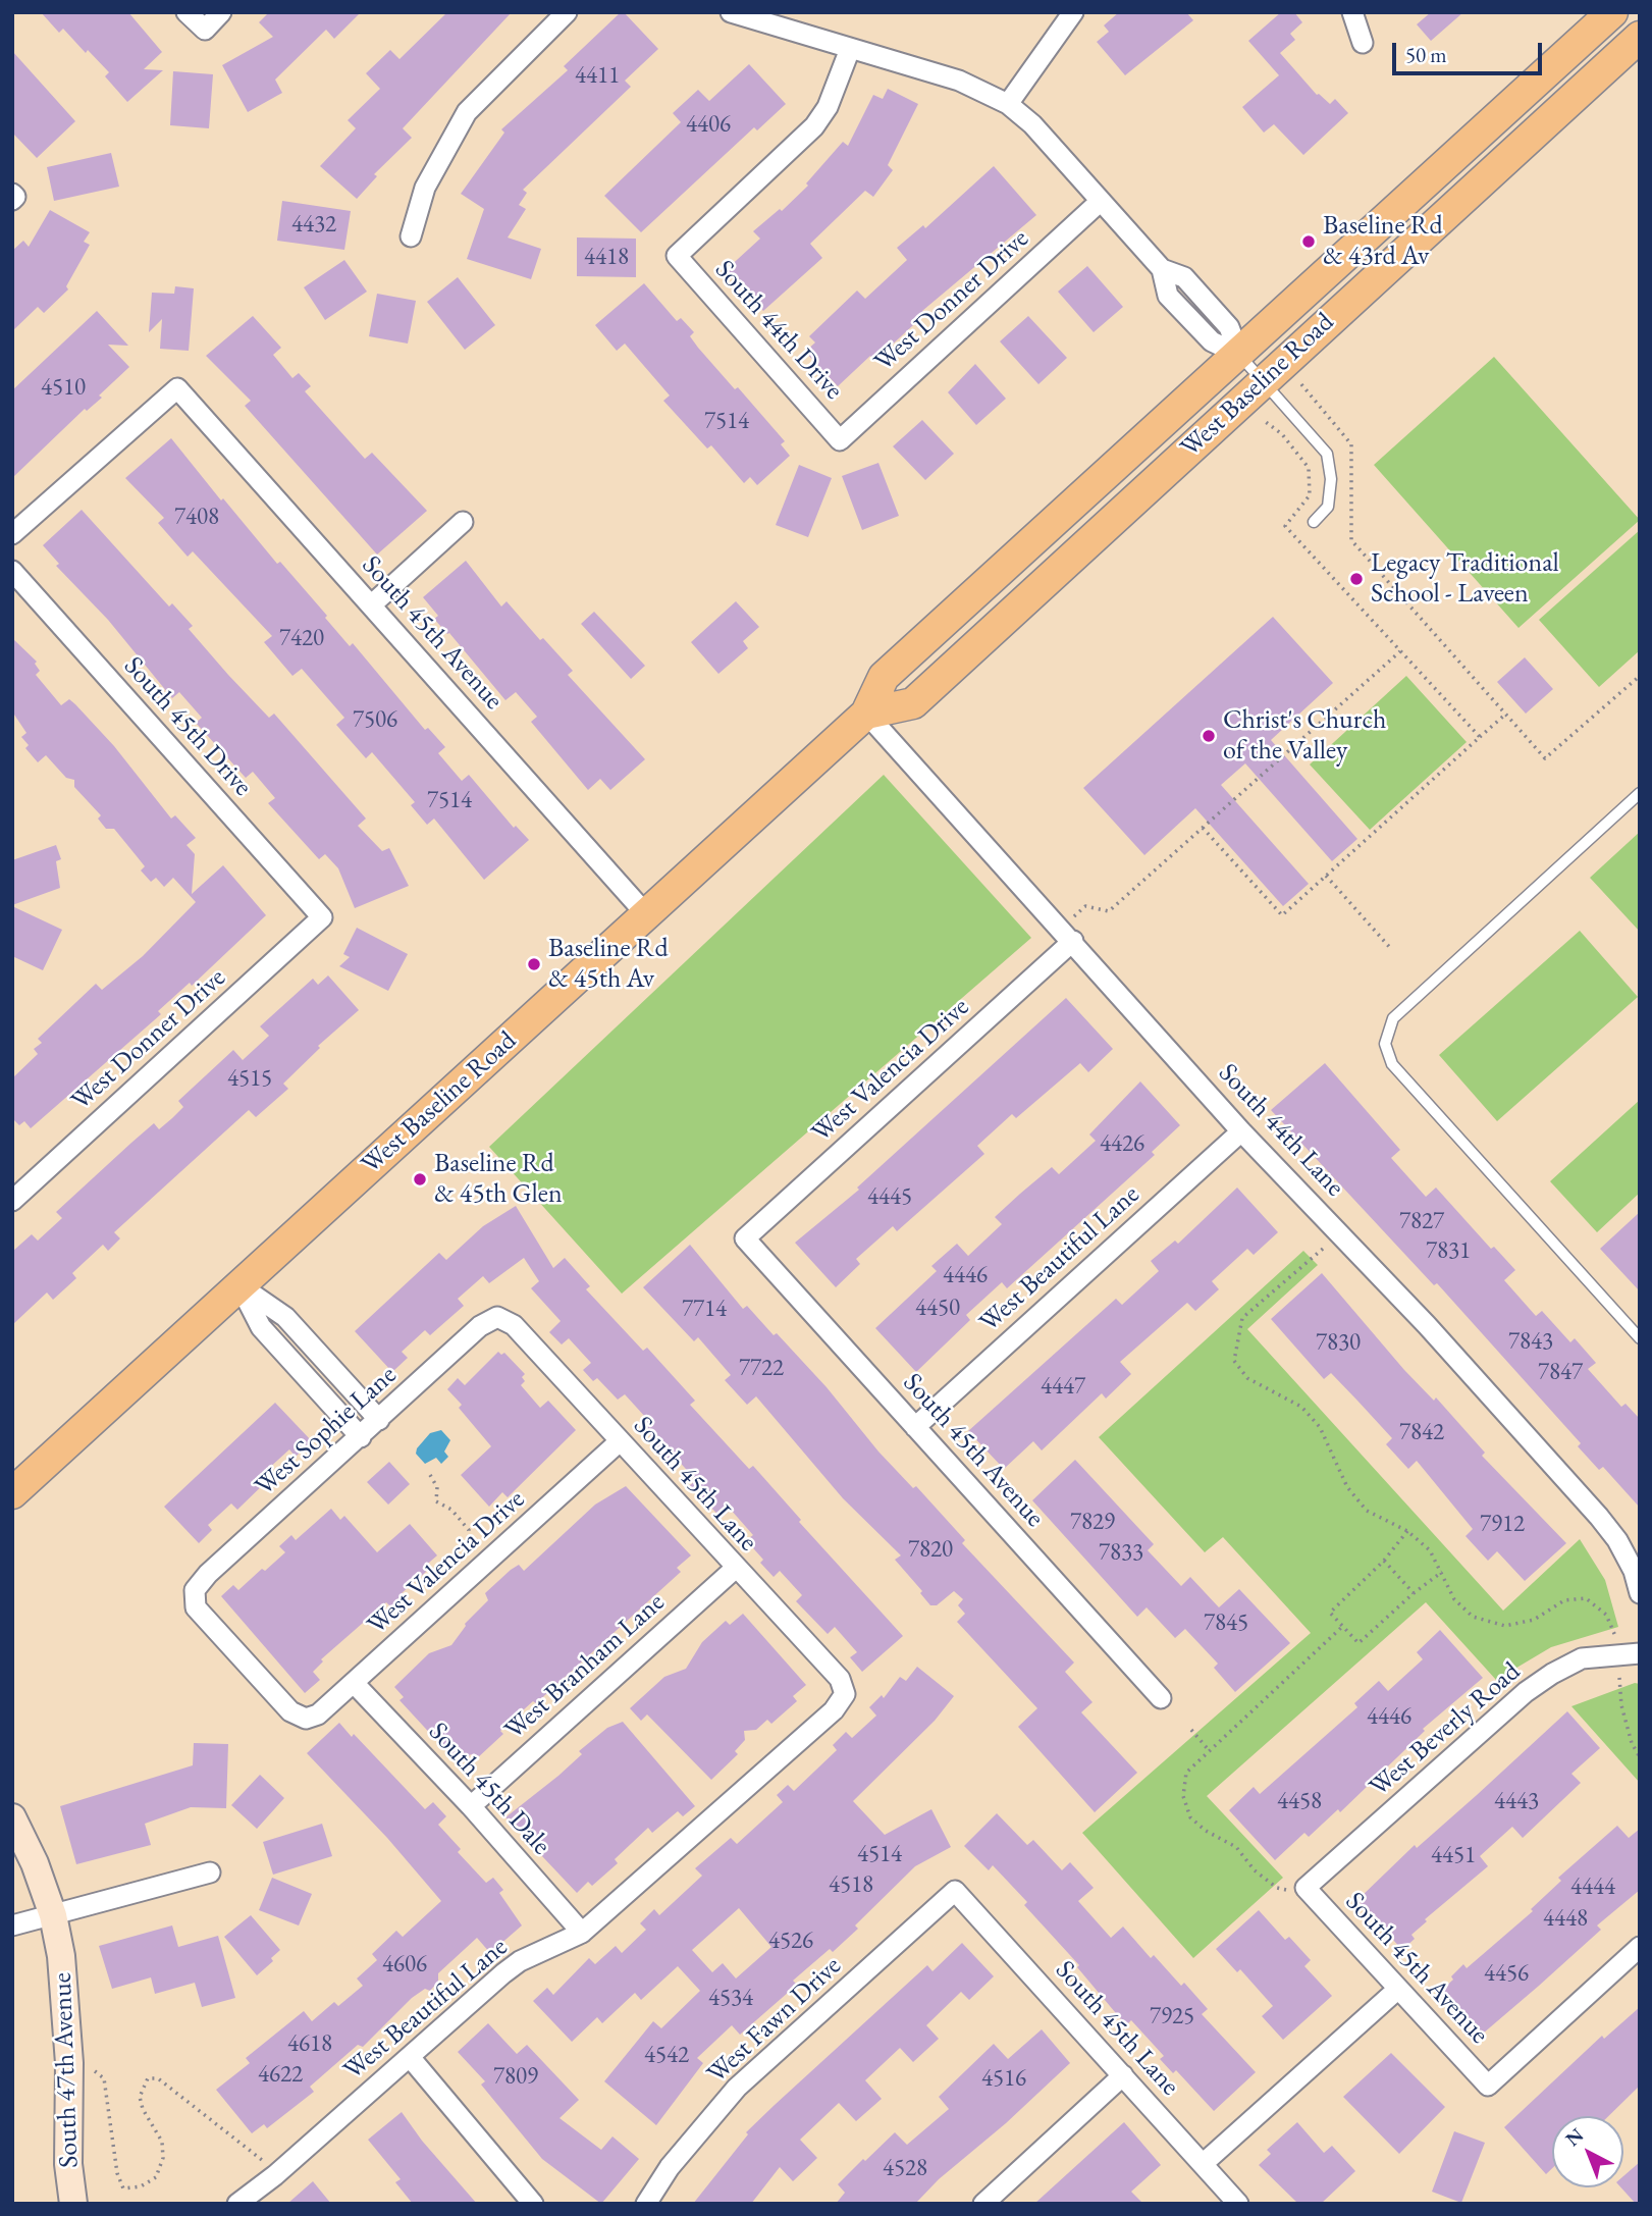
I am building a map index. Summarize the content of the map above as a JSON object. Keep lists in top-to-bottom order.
{
  "streets": {
    "main road": ["West Baseline Road"],
    "street": [
      "West Donner Drive",
      "South 44th Drive",
      "South 45th Avenue",
      "South 45th Drive",
      "West Valencia Drive",
      "South 44th Lane",
      "West Beautiful Lane",
      "West Sophie Lane",
      "South 45th Lane",
      "West Branham Lane",
      "West Beverly Road",
      "South 45th Dale",
      "West Fawn Drive",
      "South 47th Avenue"
    ]
  },
  "crossings": [
    ["West Donner Drive", "South 44th Drive"],
    ["West Donner Drive", "South 45th Drive"],
    ["West Baseline Road", "South 45th Avenue"],
    ["West Baseline Road", "South 44th Lane"],
    ["South 45th Avenue", "West Valencia Drive"],
    ["South 45th Avenue", "West Beautiful Lane"],
    ["South 45th Avenue", "West Beverly Road"],
    ["West Valencia Drive", "South 44th Lane"],
    ["West Valencia Drive", "West Sophie Lane"],
    ["West Valencia Drive", "South 45th Lane"],
    ["West Valencia Drive", "South 45th Dale"],
    ["South 44th Lane", "West Beautiful Lane"],
    ["West Beautiful Lane", "South 45th Lane"],
    ["West Beautiful Lane", "South 45th Dale"],
    ["West Sophie Lane", "South 45th Lane"],
    ["South 45th Lane", "West Branham Lane"],
    ["South 45th Lane", "West Fawn Drive"],
    ["West Branham Lane", "South 45th Dale"]
  ],
  "places": [
    "Baseline Rd & 43rd Av",
    "Legacy Traditional School - Laveen",
    "Christ's Church of the Valley",
    "Baseline Rd & 45th Av",
    "Baseline Rd & 45th Glen"
  ],
  "house_numbers": [
    "4411",
    "4406",
    "4432",
    "4418",
    "4510",
    "7514",
    "7408",
    "7420",
    "7506",
    "7514",
    "4515",
    "4426",
    "4445",
    "7827",
    "7831",
    "4446",
    "4450",
    "7714",
    "7843",
    "7830",
    "7722",
    "7847",
    "4447",
    "7842",
    "7829",
    "7912",
    "7820",
    "7833",
    "7845",
    "4446",
    "4458",
    "4443",
    "4514",
    "4451",
    "4518",
    "4444",
    "4448",
    "4526",
    "4606",
    "4456",
    "4534",
    "7925",
    "4618",
    "4542",
    "4622",
    "7809",
    "4516",
    "4528"
  ],
  "scale_bar": "50 m",
  "north": "top left"
}
